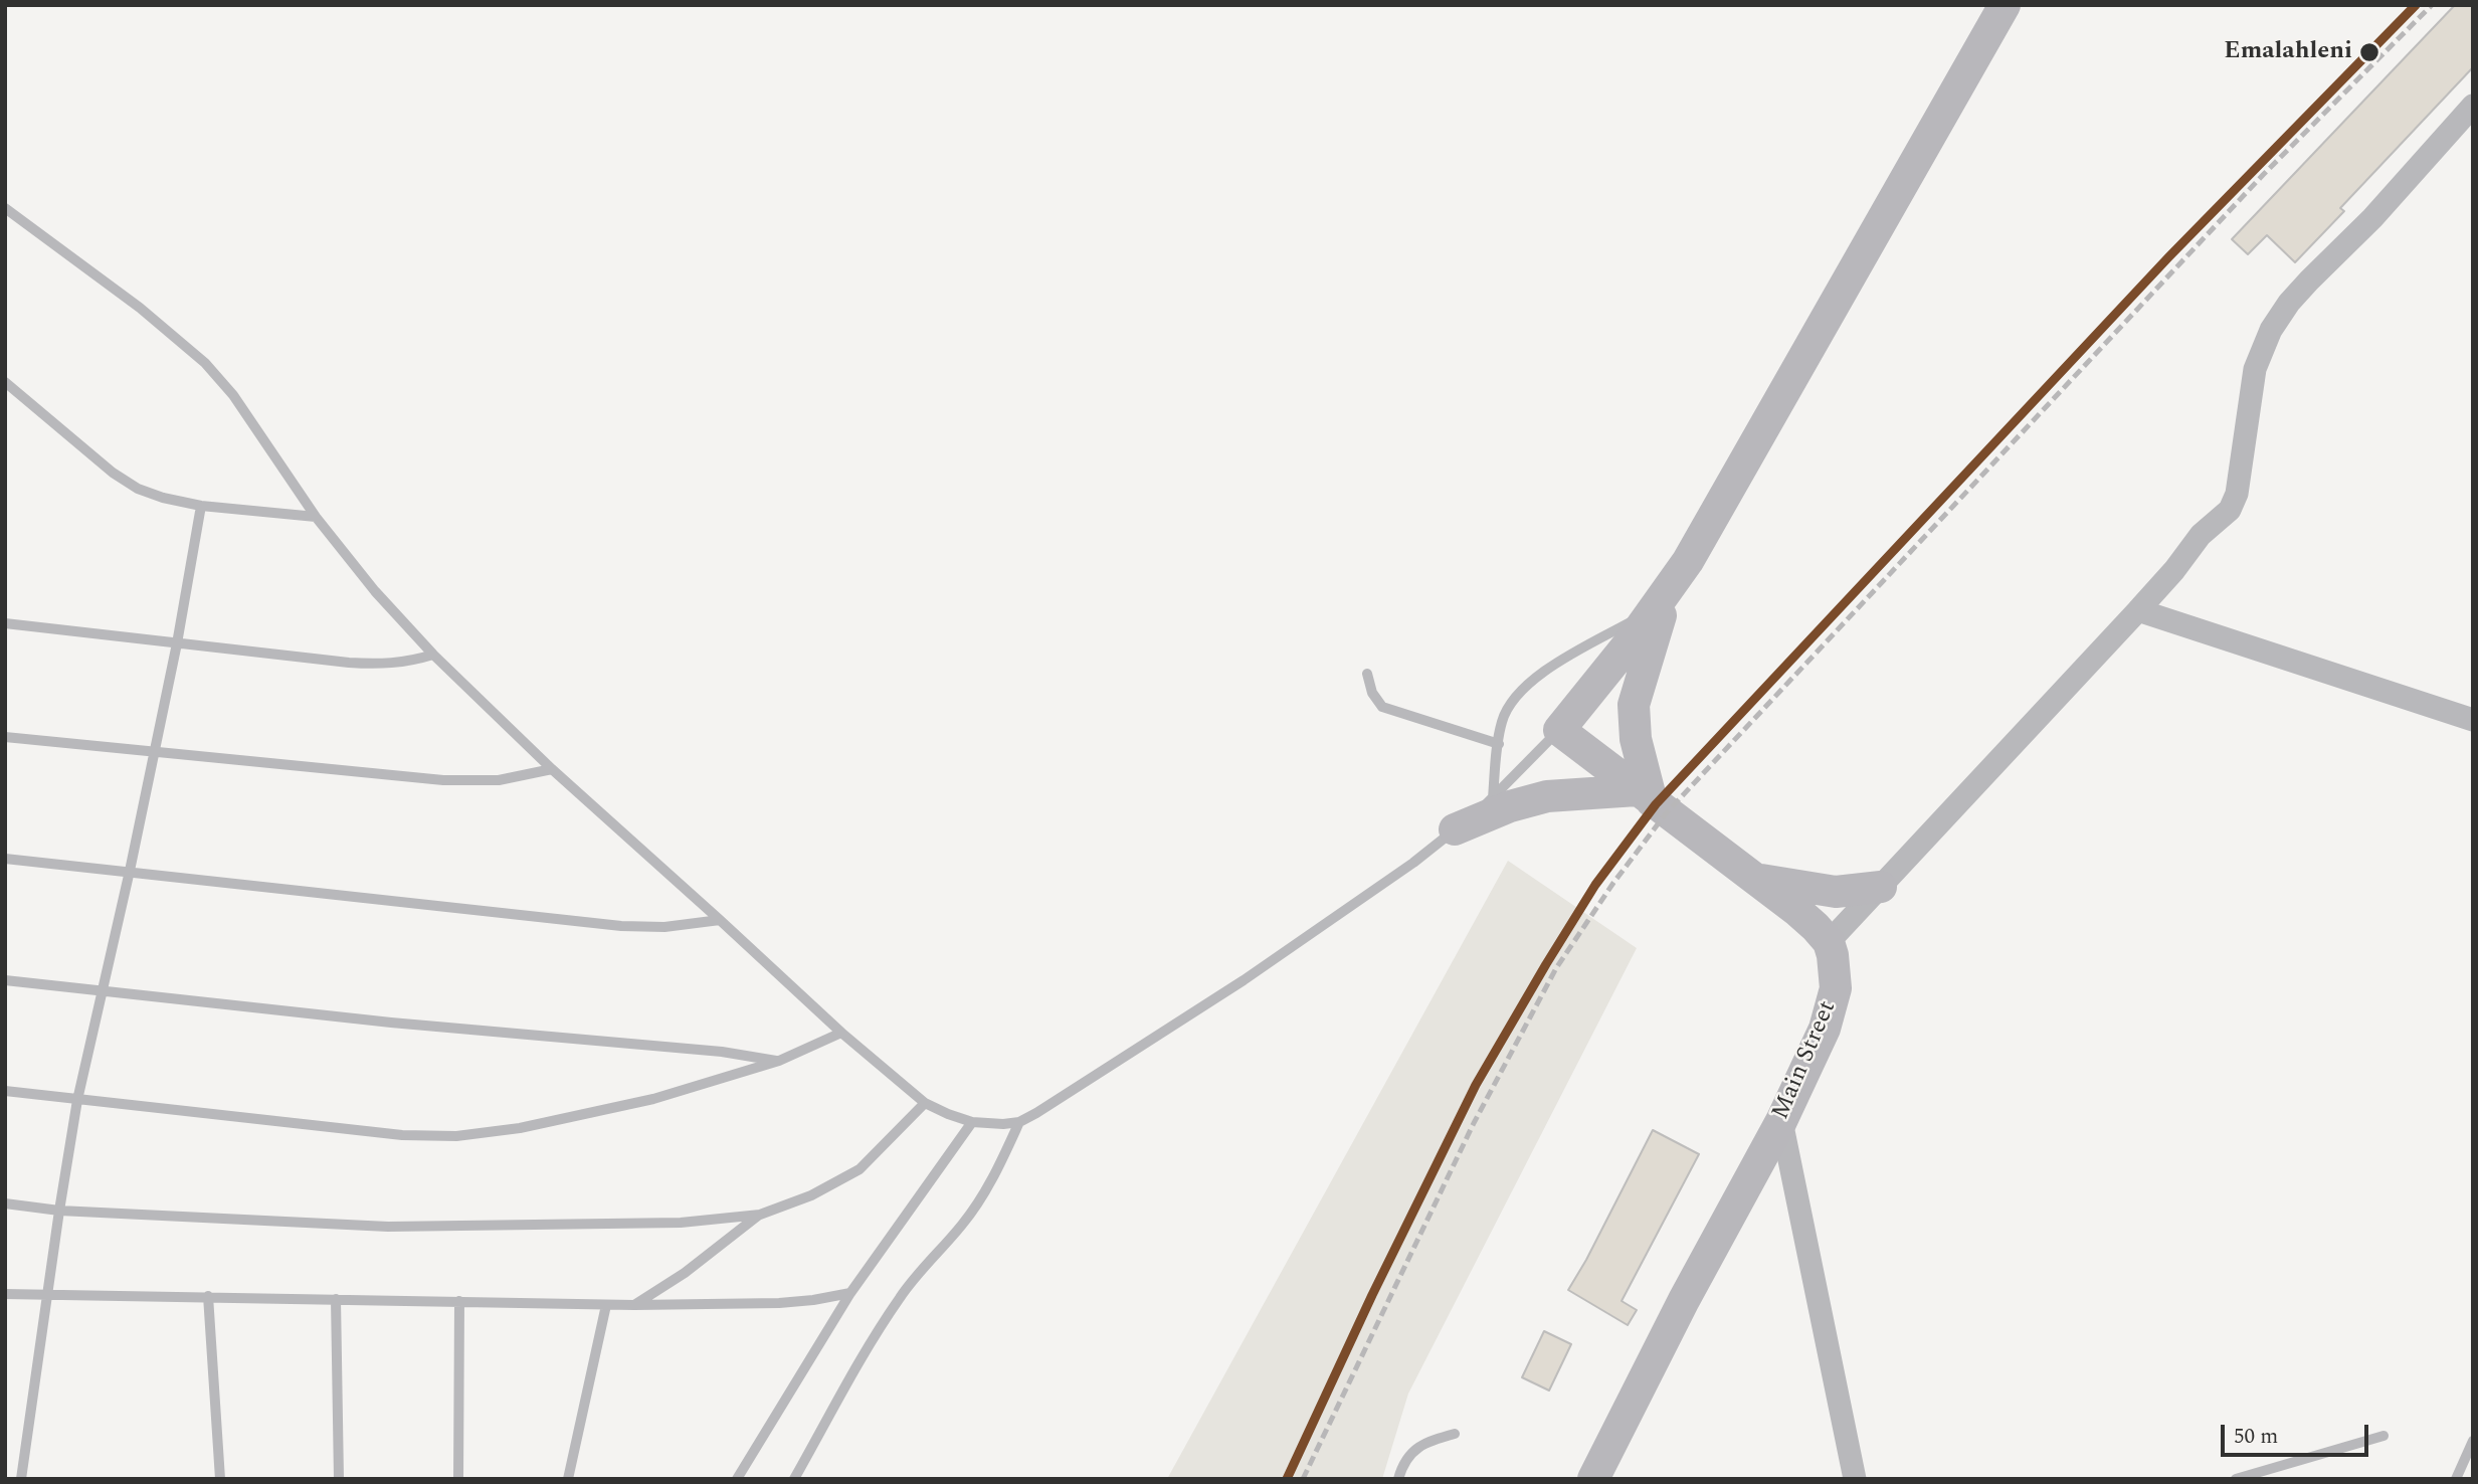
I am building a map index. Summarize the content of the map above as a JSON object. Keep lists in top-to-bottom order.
{
  "streets": {
    "main road": ["Main Street"]
  },
  "places": ["Emalahleni"],
  "scale_bar": "50 m"
}
